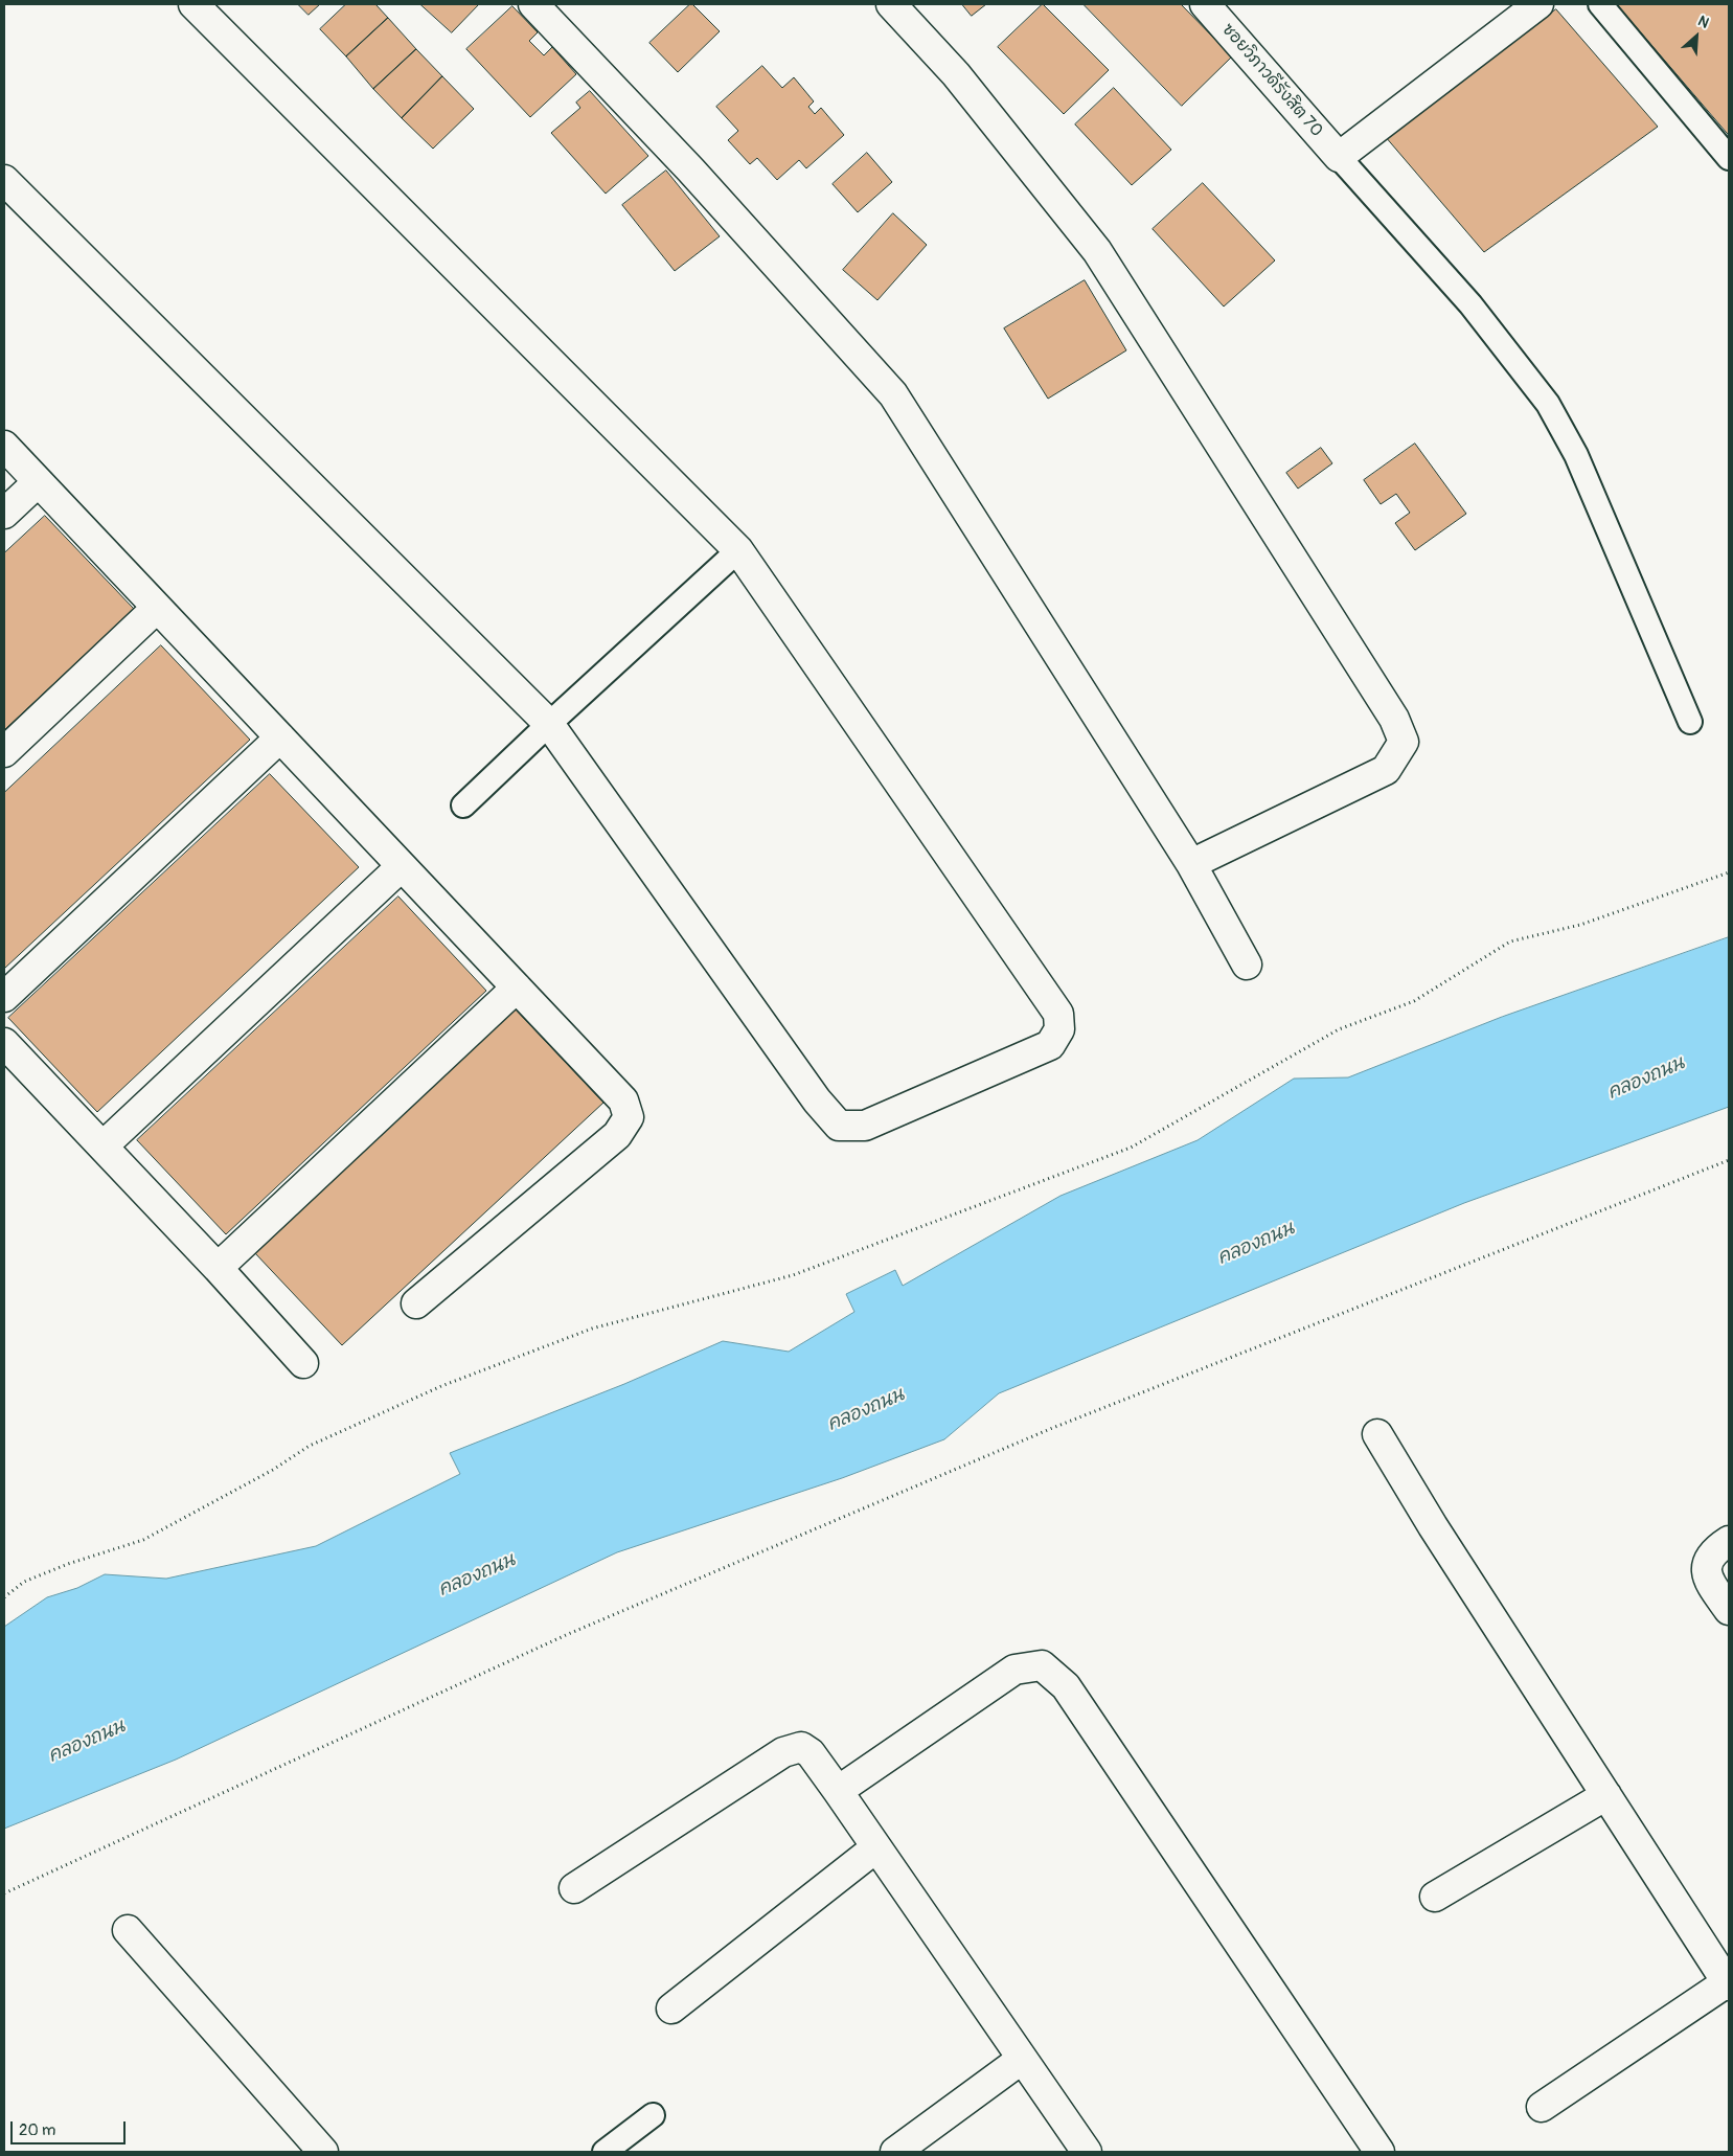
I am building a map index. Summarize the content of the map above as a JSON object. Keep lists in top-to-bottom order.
{
  "streets": {
    "street": ["ซอยวิภาวดีรังสิต 70"]
  },
  "water": ["คลองถนน"],
  "scale_bar": "20 m",
  "north": "top right"
}
